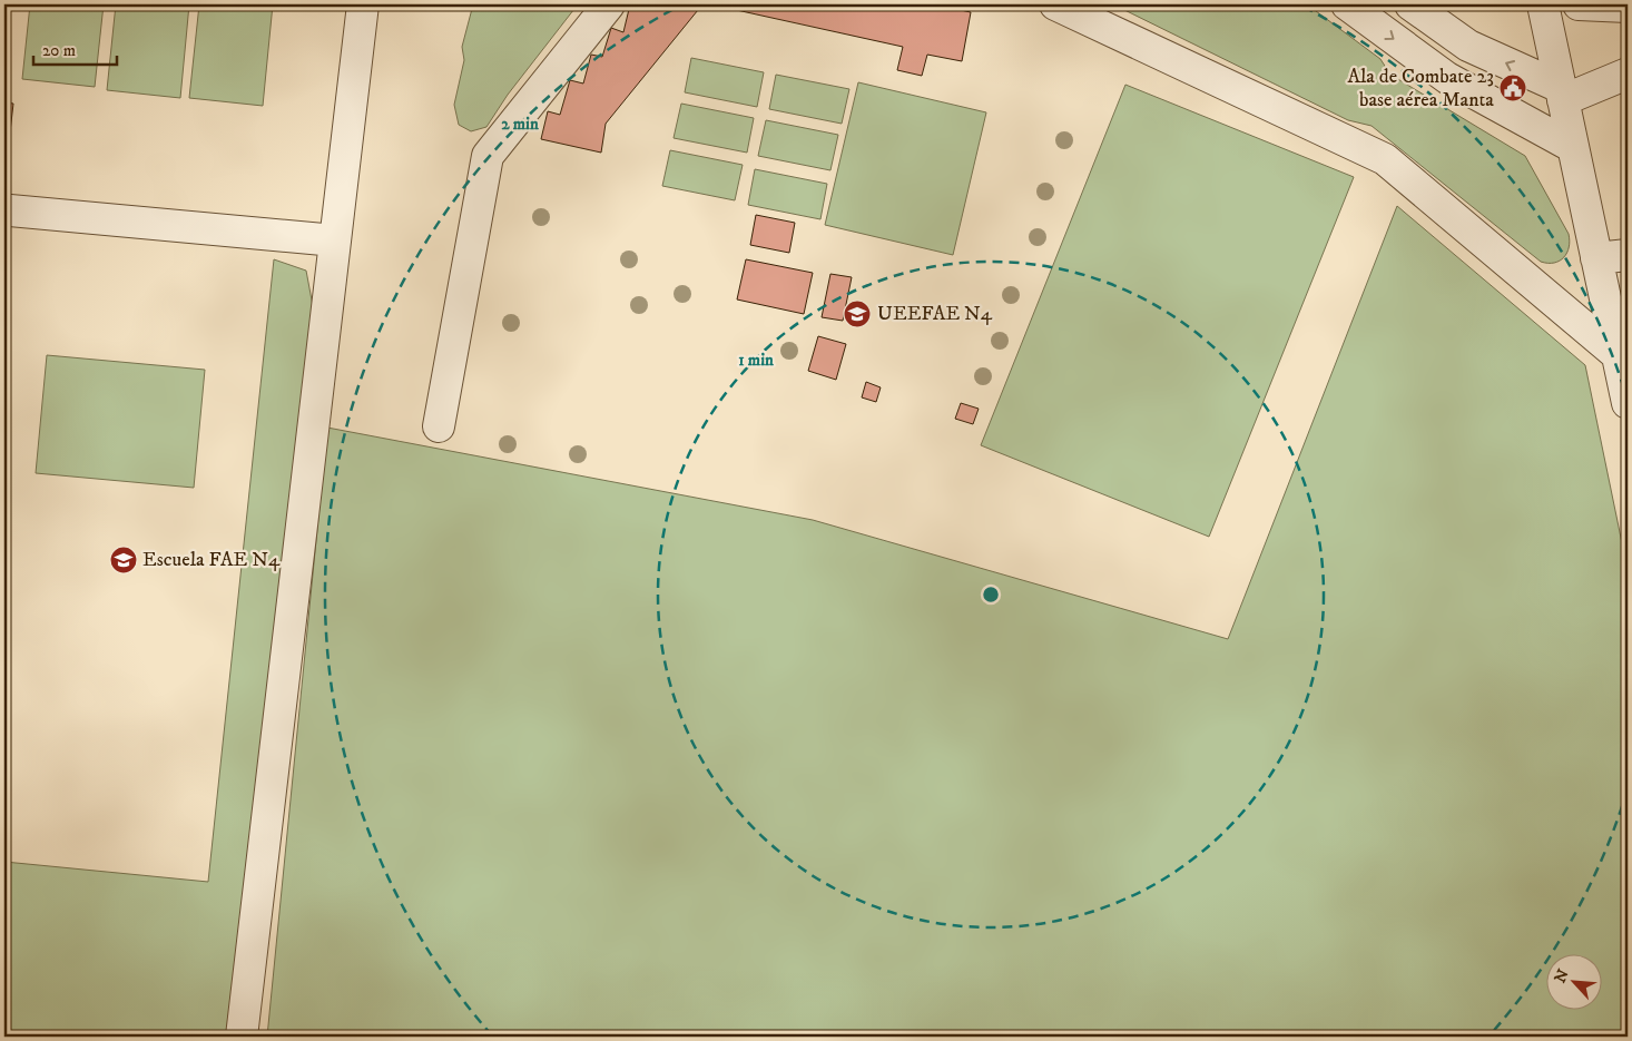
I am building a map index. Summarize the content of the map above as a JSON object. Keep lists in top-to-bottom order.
{
  "places": {
    "public building": ["Ala de Combate 23 base aérea Manta"],
    "school or university": ["UEEFAE N4", "Escuela FAE N4"]
  },
  "scale_bar": "20 m",
  "north": "top left",
  "rings": ["2 min", "1 min"]
}
